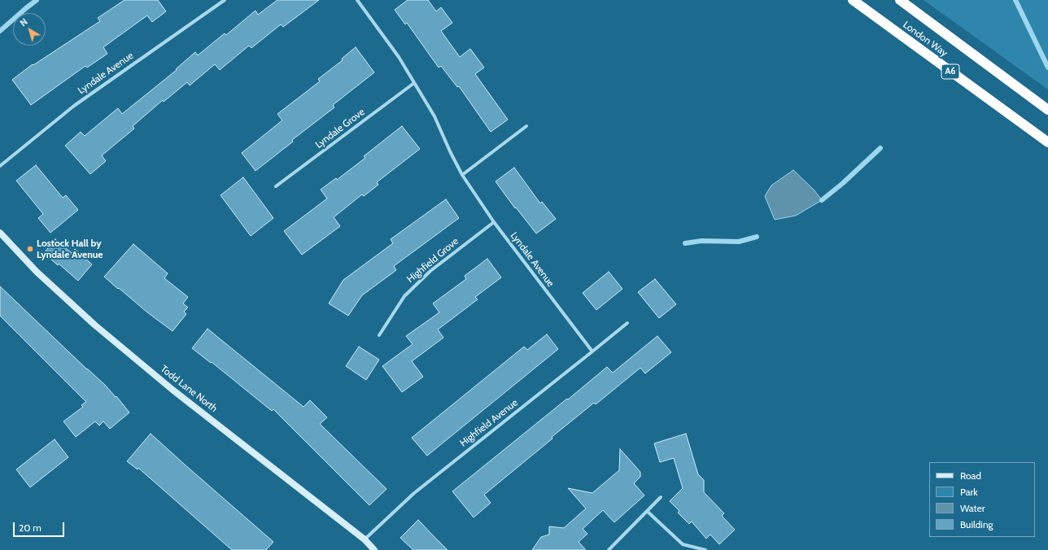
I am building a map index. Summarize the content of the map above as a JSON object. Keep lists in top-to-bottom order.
{
  "streets": {
    "highway": ["London Way", "A6"],
    "street": [
      "Lyndale Avenue",
      "Lyndale Grove",
      "Highfield Grove",
      "Todd Lane North",
      "Highfield Avenue"
    ]
  },
  "crossings": [
    ["Lyndale Avenue", "Lyndale Grove"],
    ["Lyndale Avenue", "Highfield Grove"],
    ["Lyndale Avenue", "Highfield Avenue"],
    ["Todd Lane North", "Highfield Avenue"]
  ],
  "places": ["Lostock Hall by Lyndale Avenue"],
  "legend": [
    "Road",
    "Park",
    "Water",
    "Building"
  ],
  "scale_bar": "20 m",
  "north": "top left"
}
